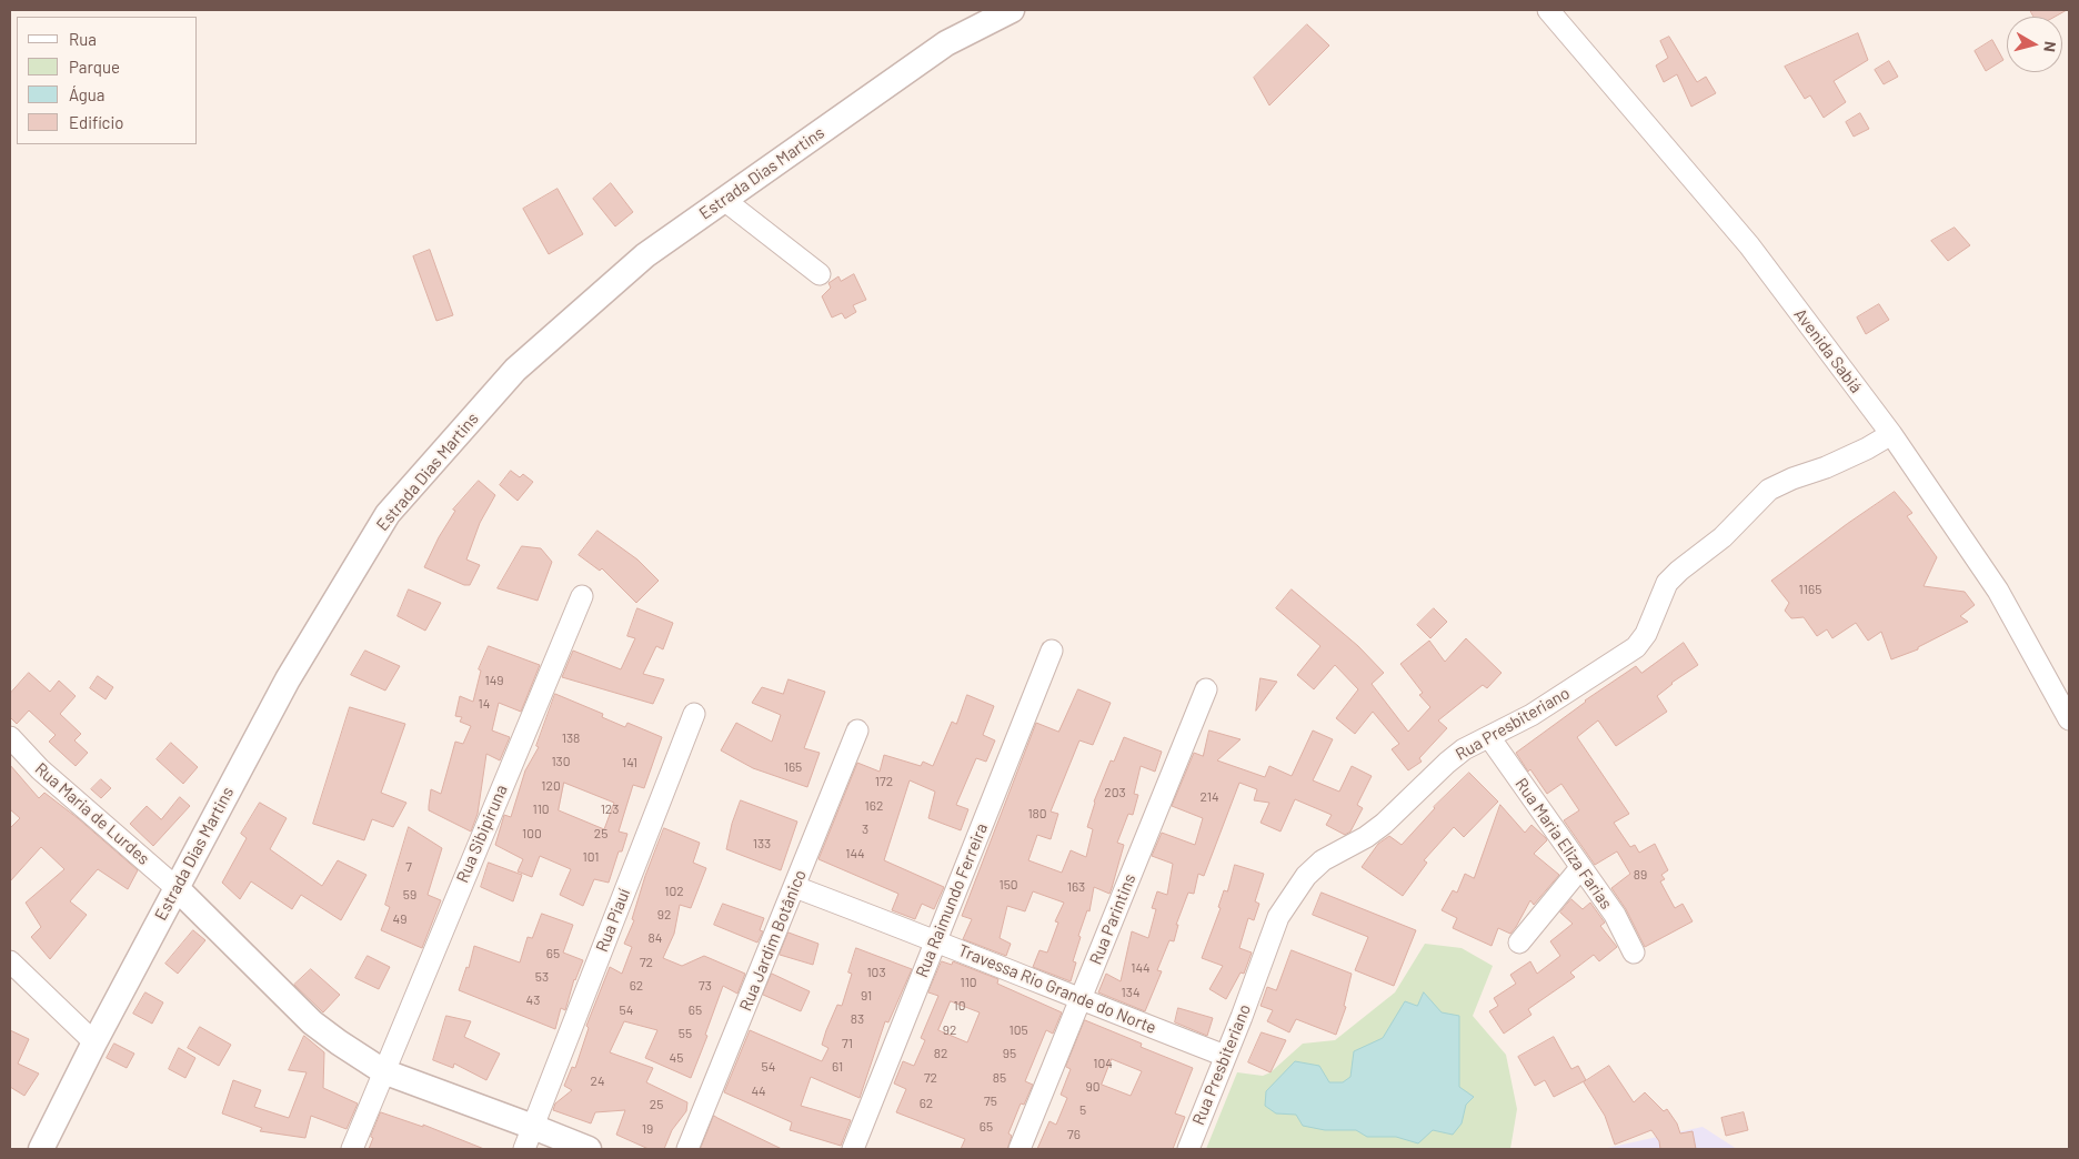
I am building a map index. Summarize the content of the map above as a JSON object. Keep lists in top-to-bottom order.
{
  "streets": {
    "street": [
      "Estrada Dias Martins",
      "Avenida Sabiá",
      "Rua Presbiteriano",
      "Rua Maria de Lurdes",
      "Rua Sibipiruna",
      "Rua Maria Eliza Farias",
      "Rua Raimundo Ferreira",
      "Rua Parintins",
      "Rua Piauí",
      "Rua Jardim Botânico",
      "Travessa Rio Grande do Norte"
    ]
  },
  "crossings": [
    ["Estrada Dias Martins", "Rua Maria de Lurdes"],
    ["Avenida Sabiá", "Rua Presbiteriano"],
    ["Rua Presbiteriano", "Rua Maria Eliza Farias"],
    ["Rua Presbiteriano", "Travessa Rio Grande do Norte"],
    ["Rua Raimundo Ferreira", "Travessa Rio Grande do Norte"],
    ["Rua Parintins", "Travessa Rio Grande do Norte"],
    ["Rua Jardim Botânico", "Travessa Rio Grande do Norte"]
  ],
  "house_numbers": [
    "1165",
    "149",
    "14",
    "138",
    "130",
    "141",
    "165",
    "172",
    "120",
    "203",
    "214",
    "162",
    "110",
    "123",
    "180",
    "3",
    "100",
    "25",
    "133",
    "144",
    "101",
    "7",
    "89",
    "150",
    "163",
    "102",
    "59",
    "92",
    "49",
    "84",
    "65",
    "72",
    "144",
    "103",
    "53",
    "110",
    "62",
    "73",
    "134",
    "91",
    "43",
    "10",
    "54",
    "65",
    "83",
    "92",
    "105",
    "55",
    "71",
    "82",
    "95",
    "45",
    "104",
    "54",
    "61",
    "72",
    "85",
    "24",
    "90",
    "44",
    "75",
    "62",
    "25",
    "5",
    "65",
    "19",
    "76"
  ],
  "legend": [
    "Rua",
    "Parque",
    "Água",
    "Edifício"
  ],
  "north": "right"
}
